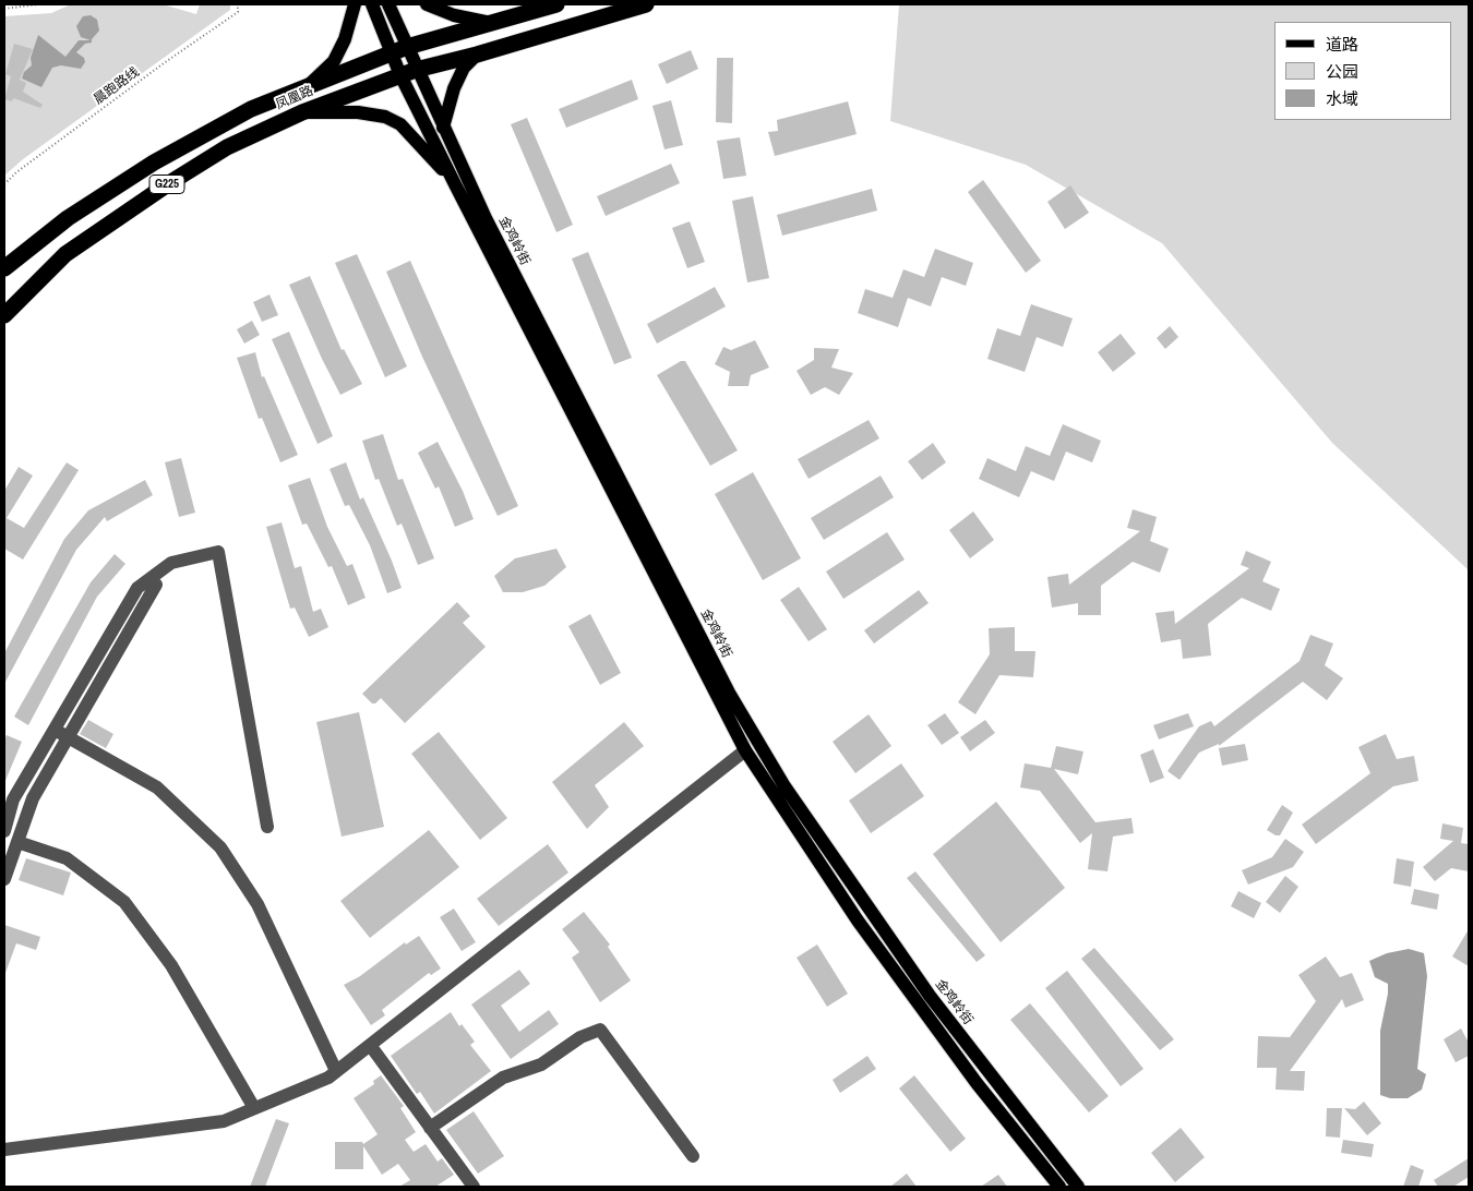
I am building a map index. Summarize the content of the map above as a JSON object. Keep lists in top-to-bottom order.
{
  "streets": {
    "highway": ["凤凰路", "G225"],
    "main road": ["金鸡岭街"],
    "path": ["晨跑路线"]
  },
  "crossings": [
    ["凤凰路", "金鸡岭街"]
  ],
  "legend": ["道路", "公园", "水域"]
}
